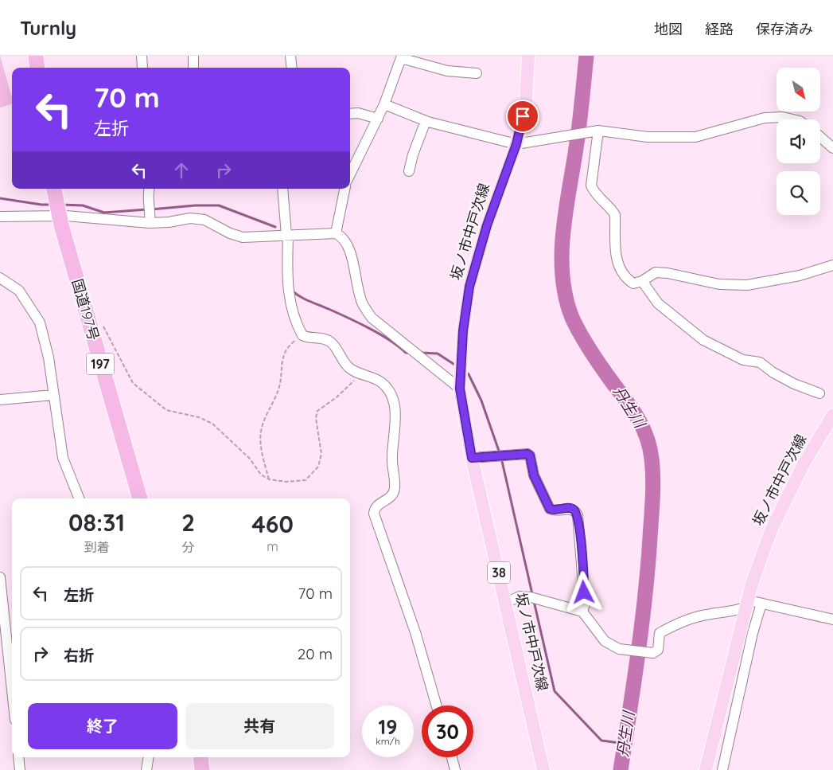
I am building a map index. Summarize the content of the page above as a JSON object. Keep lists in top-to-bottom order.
{
  "streets": {
    "highway": ["国道197号", "197"],
    "main road": ["坂ノ市中戸次線", "38"]
  },
  "water": ["丹生川"],
  "north": "bottom right",
  "page": {
    "header": "Turnly",
    "nav": ["地図", "経路", "保存済み"],
    "turn": ["70 m", "左折"],
    "eta": [
      "08:31",
      "到着",
      "2",
      "分",
      "460",
      "m"
    ],
    "list": [
      {
        "name": "左折",
        "value": "70 m"
      },
      {
        "name": "右折",
        "value": "20 m"
      }
    ],
    "buttons": ["終了", "共有"],
    "speed": "19 km/h",
    "limit": "30"
  }
}
